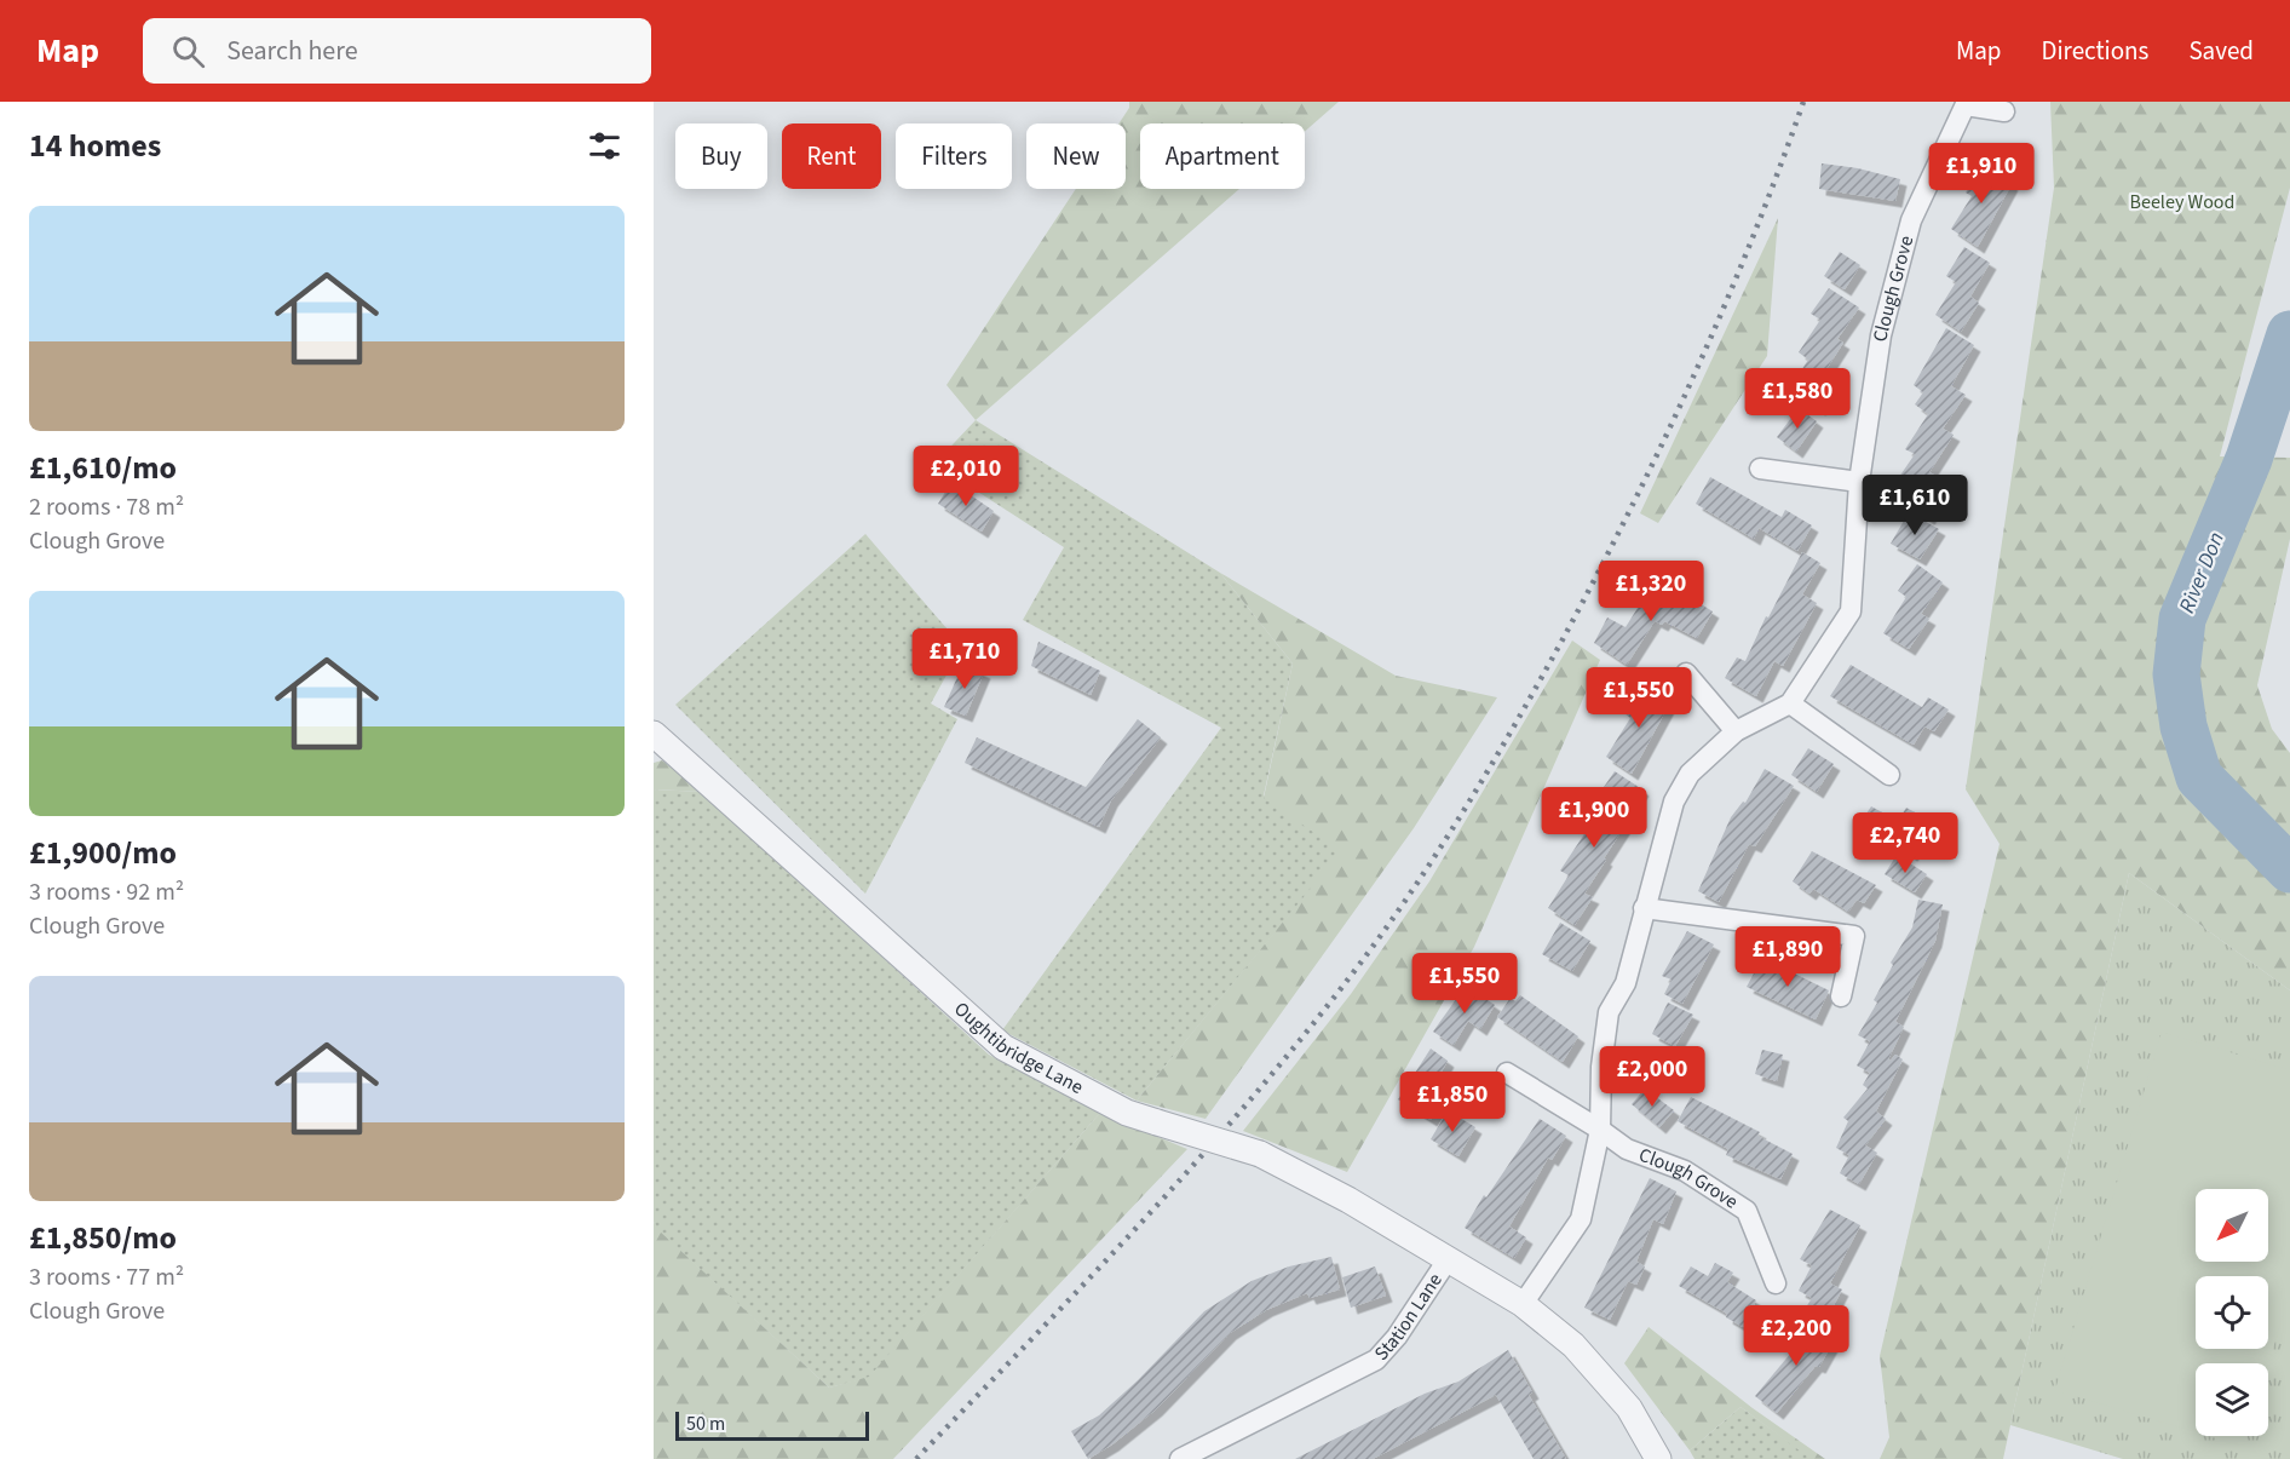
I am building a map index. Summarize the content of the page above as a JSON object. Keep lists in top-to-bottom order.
{
  "streets": {
    "street": ["Clough Grove", "Oughtibridge Lane", "Station Lane"]
  },
  "crossings": [
    ["Clough Grove", "Station Lane"],
    ["Oughtibridge Lane", "Station Lane"]
  ],
  "water": ["River Don"],
  "parks": ["Beeley Wood"],
  "scale_bar": "50 m",
  "north": "bottom left",
  "page": {
    "header": "Map",
    "search": "Search here",
    "nav": ["Map", "Directions", "Saved"],
    "heading": "14 homes",
    "chip": [
      "Buy",
      "Rent",
      "Filters",
      "New",
      "Apartment"
    ],
    "price": [
      "£1,910",
      "£1,580",
      "£2,010",
      "£1,610",
      "£1,320",
      "£1,710",
      "£1,550",
      "£1,900",
      "£2,740",
      "£1,890",
      "£1,550",
      "£2,000",
      "£1,850",
      "£2,200"
    ],
    "list": [
      {
        "name": "£1,610/mo",
        "note": "2 rooms · 78 m² · Clough Grove"
      },
      {
        "name": "£1,900/mo",
        "note": "3 rooms · 92 m² · Clough Grove"
      },
      {
        "name": "£1,850/mo",
        "note": "3 rooms · 77 m² · Clough Grove"
      }
    ],
    "scale": "50 m"
  }
}
